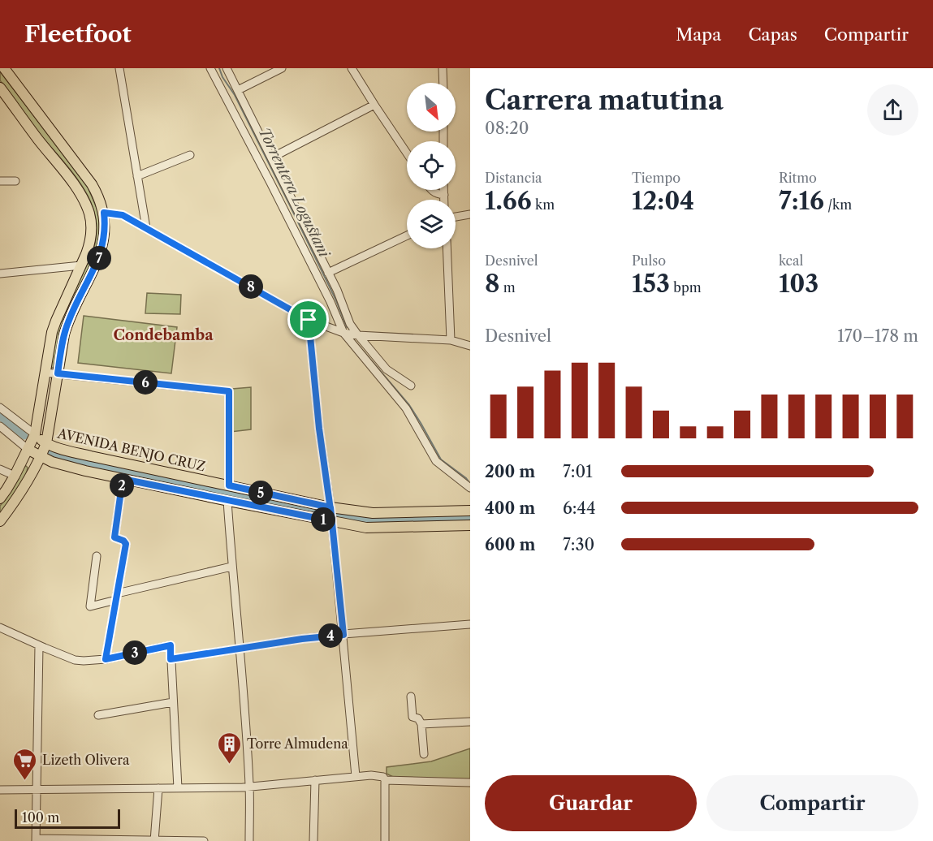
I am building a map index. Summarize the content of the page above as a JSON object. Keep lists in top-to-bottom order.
{
  "streets": {
    "main road": ["AVENIDA BENJO CRUZ"]
  },
  "districts": ["Condebamba"],
  "water": ["Torrentera Logustani"],
  "places": {
    "building": ["Torre Almudena"],
    "supermarket": ["Lizeth Olivera"]
  },
  "scale_bar": "100 m",
  "north": "bottom right",
  "page": {
    "header": "Fleetfoot",
    "nav": ["Mapa", "Capas", "Compartir"],
    "heading": ["Carrera matutina", "08:20"],
    "stats": [
      ["Distancia", "1.66 km"],
      ["Tiempo", "12:04"],
      ["Ritmo", "7:16 /km"],
      ["Desnivel", "8 m"],
      ["Pulso", "153 bpm"],
      ["kcal", "103"]
    ],
    "pins": [
      "7",
      "8",
      "6",
      "2",
      "5",
      "1",
      "4",
      "3"
    ],
    "chart": ["Desnivel", "170–178 m"],
    "list": [
      {
        "name": "200 m",
        "note": "7:01"
      },
      {
        "name": "400 m",
        "note": "6:44"
      },
      {
        "name": "600 m",
        "note": "7:30"
      }
    ],
    "buttons": ["Guardar", "Compartir"],
    "scale": "100 m"
  }
}
